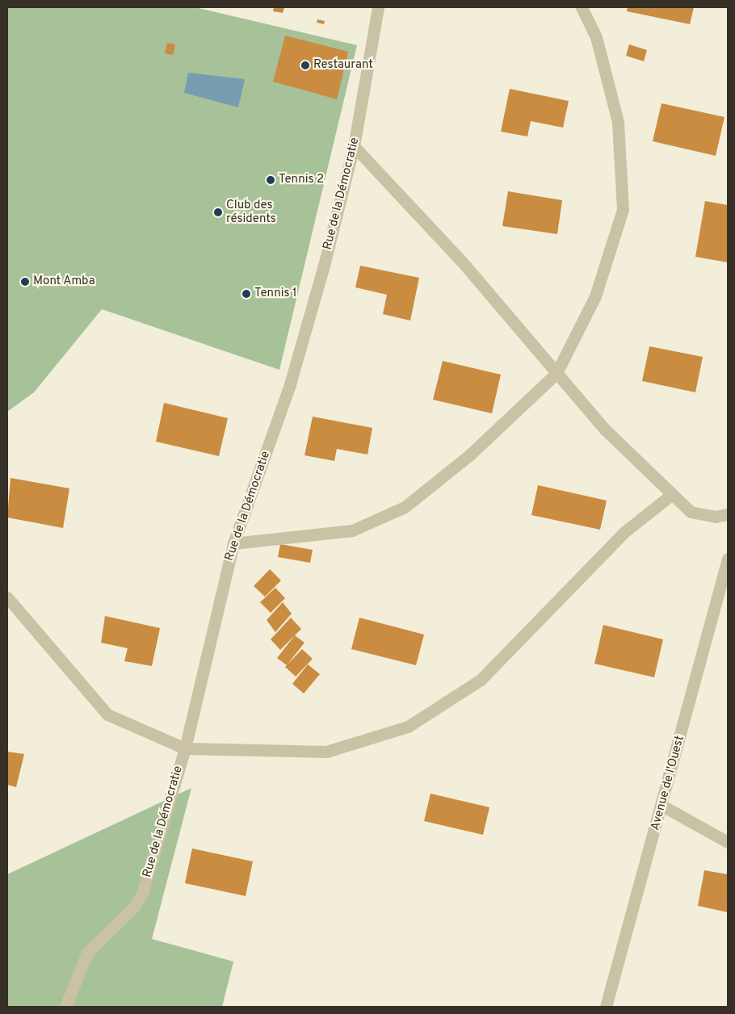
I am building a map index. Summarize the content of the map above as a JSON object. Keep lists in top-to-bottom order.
{
  "streets": {
    "street": ["Rue de la Démocratie", "Avenue de l'Ouest"]
  },
  "places": [
    "Restaurant",
    "Tennis 2",
    "Club des résidents",
    "Mont Amba",
    "Tennis 1"
  ]
}
